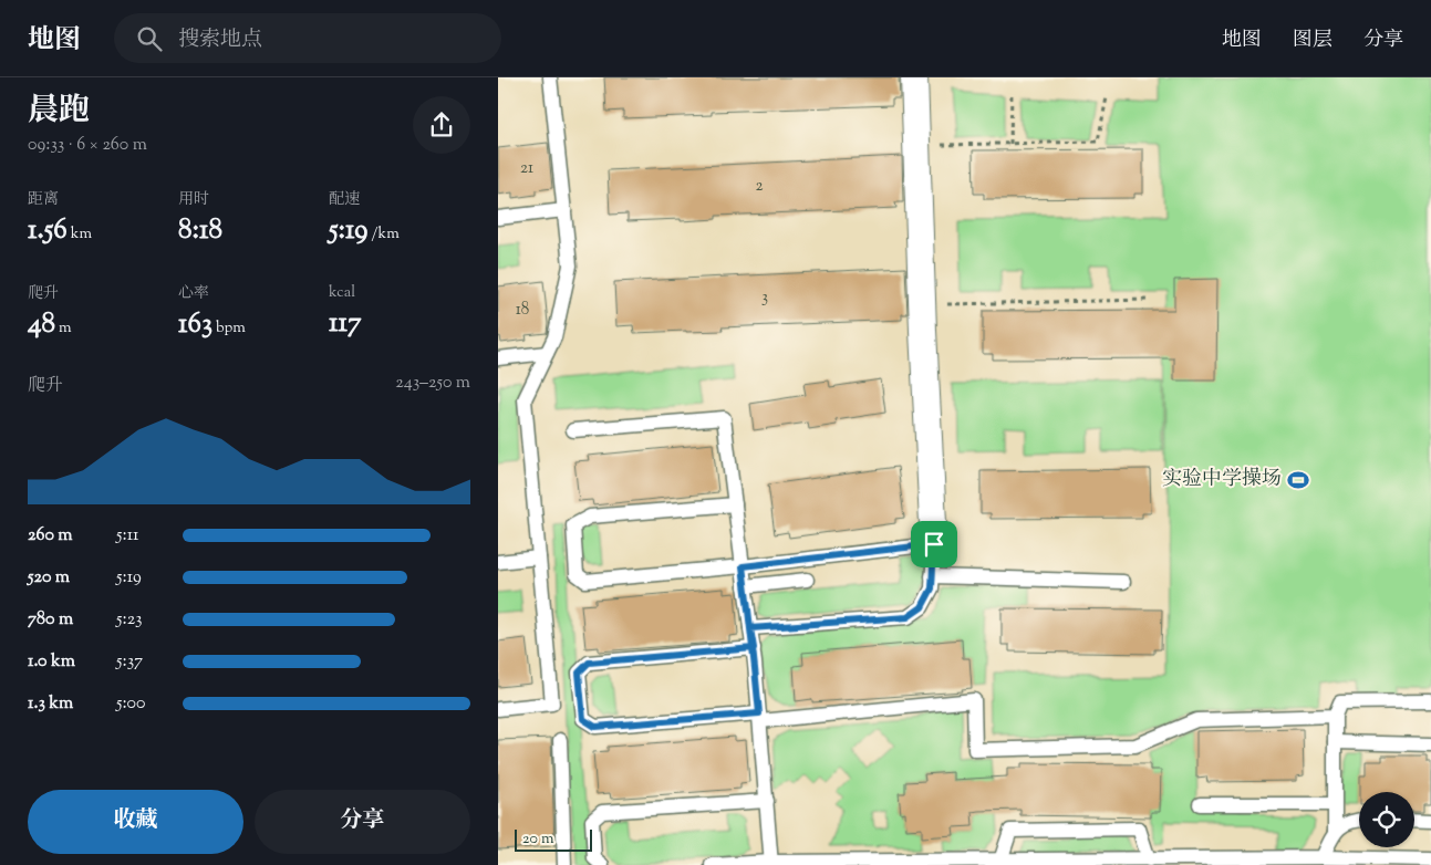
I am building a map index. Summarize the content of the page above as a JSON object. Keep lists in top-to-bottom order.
{
  "places": {
    "sports": ["实验中学操场"]
  },
  "house_numbers": [
    "21",
    "2",
    "3",
    "18"
  ],
  "scale_bar": "20 m",
  "page": {
    "header": "地图",
    "search": "搜索地点",
    "nav": ["地图", "图层", "分享"],
    "heading": ["晨跑", "09:33 · 6 × 260 m"],
    "stats": [
      ["距离", "1.56 km"],
      ["用时", "8:18"],
      ["配速", "5:19 /km"],
      ["爬升", "48 m"],
      ["心率", "163 bpm"],
      ["kcal", "117"]
    ],
    "chart": ["爬升", "243–250 m"],
    "list": [
      {
        "name": "260 m",
        "note": "5:11"
      },
      {
        "name": "520 m",
        "note": "5:19"
      },
      {
        "name": "780 m",
        "note": "5:23"
      },
      {
        "name": "1.0 km",
        "note": "5:37"
      },
      {
        "name": "1.3 km",
        "note": "5:00"
      }
    ],
    "buttons": ["收藏", "分享"],
    "scale": "20 m"
  }
}
